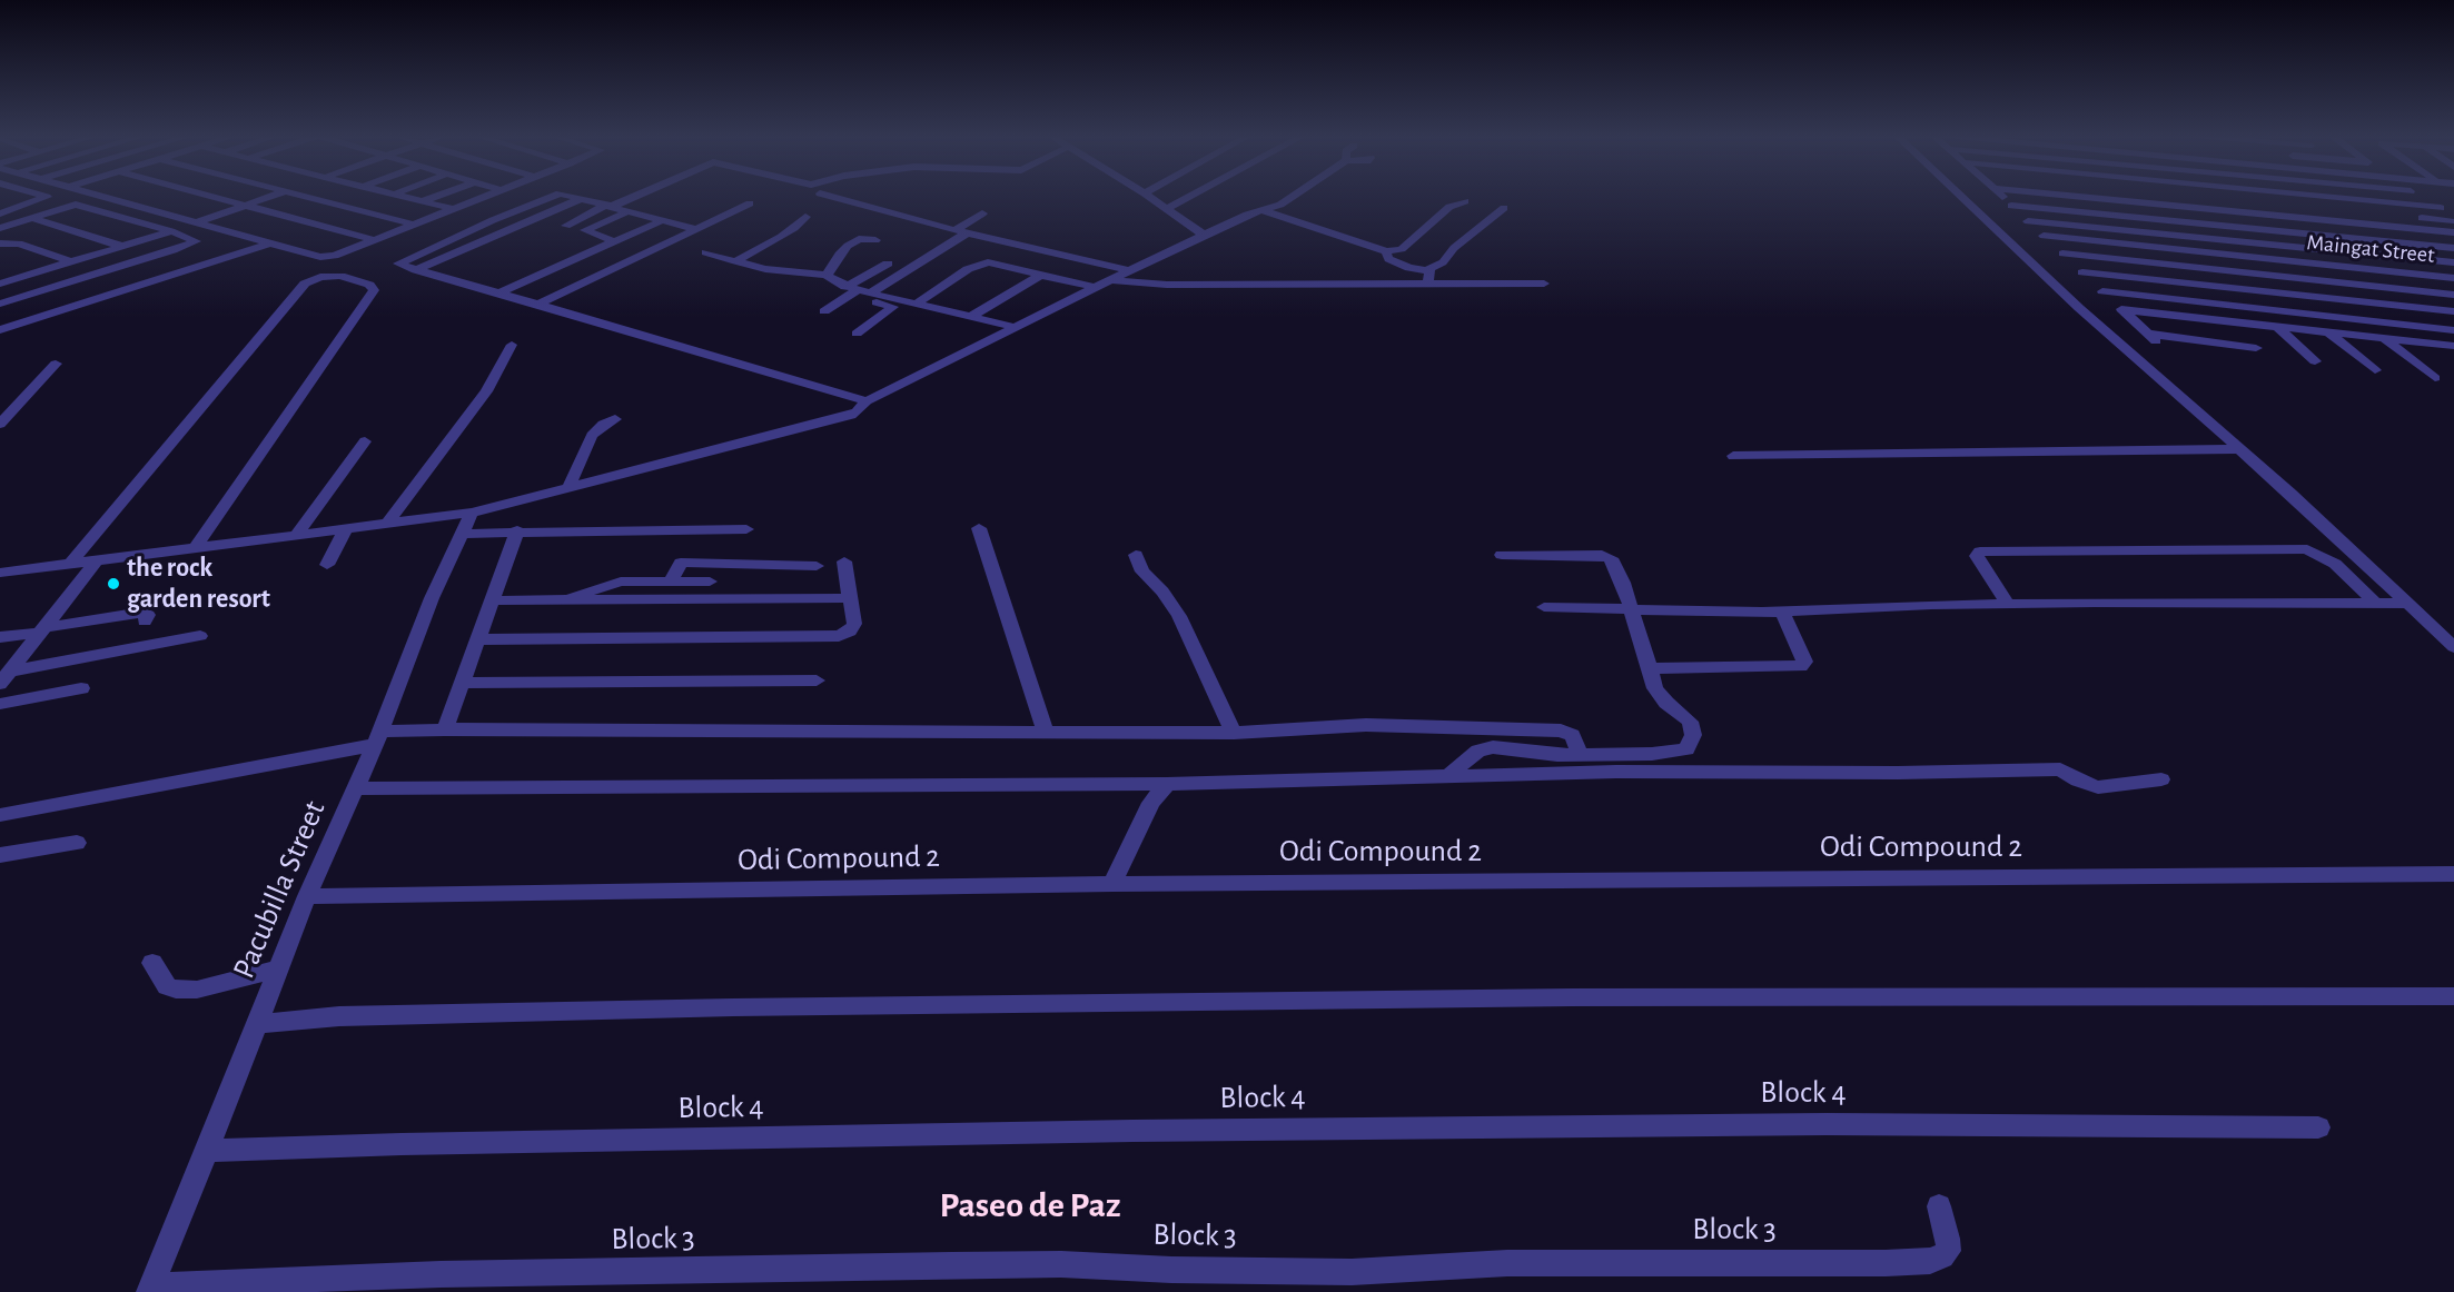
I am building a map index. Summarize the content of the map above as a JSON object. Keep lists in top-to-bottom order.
{
  "streets": {
    "street": [
      "Maingat Street",
      "Odi Compound 2",
      "Pacubilla Street",
      "Block 4",
      "Block 3"
    ]
  },
  "crossings": [
    ["Odi Compound 2", "Pacubilla Street"],
    ["Pacubilla Street", "Block 4"],
    ["Pacubilla Street", "Block 3"]
  ],
  "districts": ["Paseo de Paz"],
  "places": ["the rock garden resort"]
}
